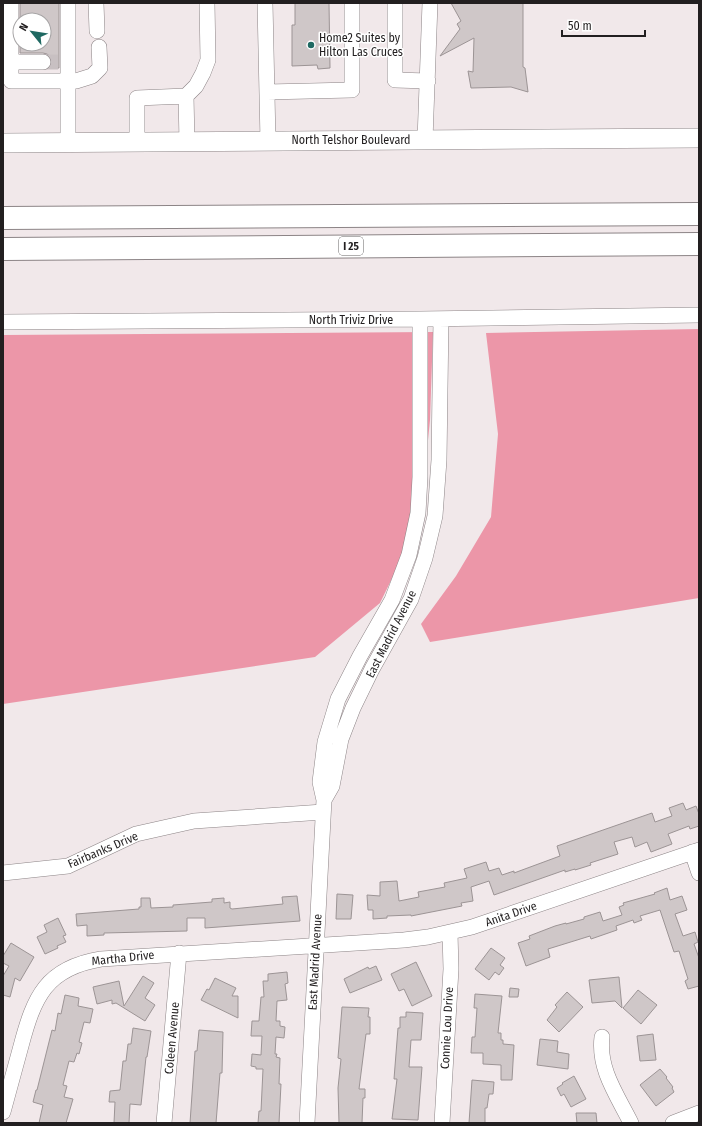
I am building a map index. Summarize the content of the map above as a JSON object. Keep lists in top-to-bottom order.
{
  "streets": {
    "highway": ["I 25"],
    "main road": ["North Telshor Boulevard"],
    "street": [
      "North Triviz Drive",
      "East Madrid Avenue",
      "Fairbanks Drive",
      "Anita Drive",
      "Martha Drive",
      "Connie Lou Drive",
      "Coleen Avenue"
    ]
  },
  "crossings": [
    ["North Triviz Drive", "East Madrid Avenue"],
    ["East Madrid Avenue", "Fairbanks Drive"],
    ["East Madrid Avenue", "Anita Drive"],
    ["East Madrid Avenue", "Martha Drive"],
    ["Anita Drive", "Martha Drive"],
    ["Anita Drive", "Connie Lou Drive"],
    ["Martha Drive", "Coleen Avenue"]
  ],
  "places": ["Home2 Suites by Hilton Las Cruces"],
  "scale_bar": "50 m",
  "north": "top left"
}
